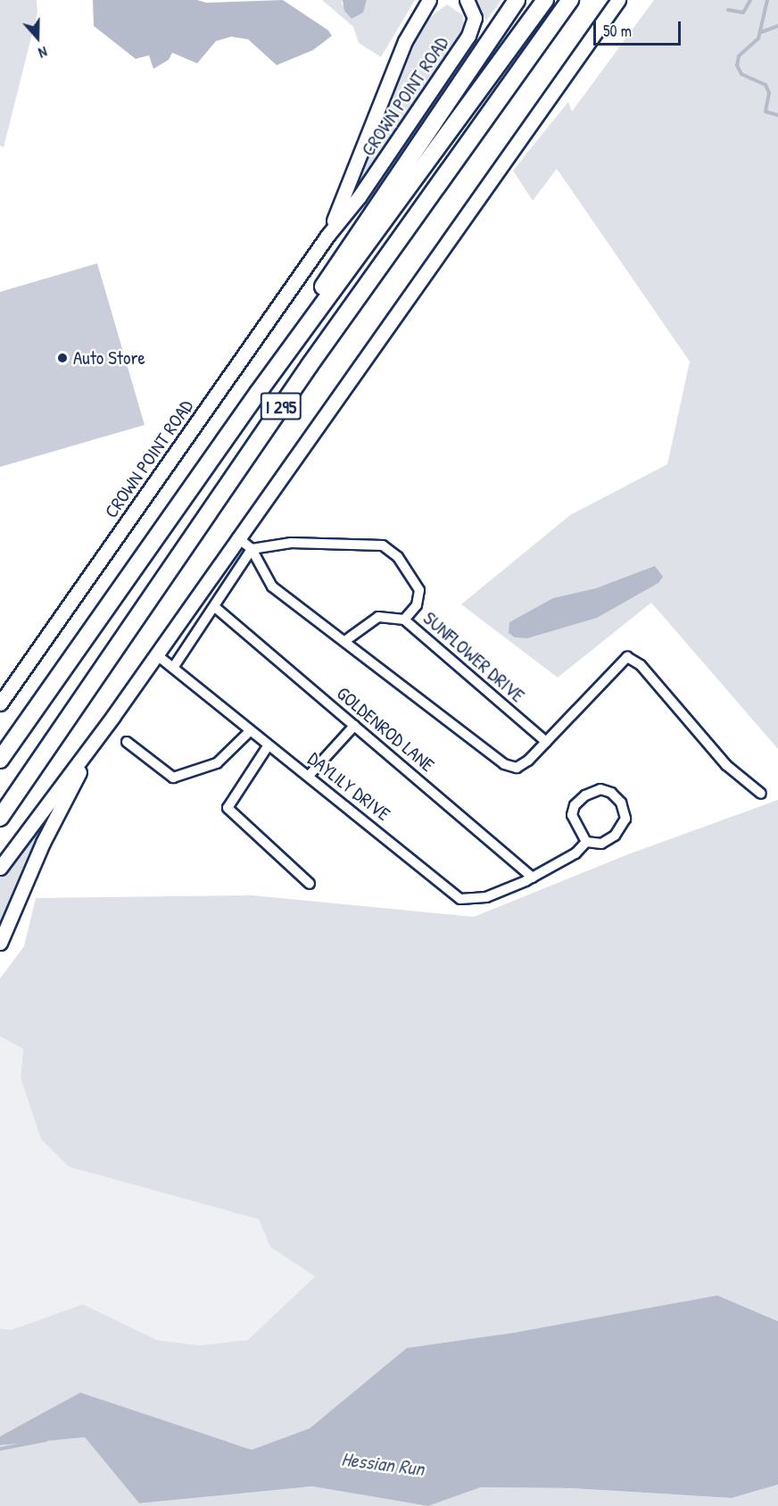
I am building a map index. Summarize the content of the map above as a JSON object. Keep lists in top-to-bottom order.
{
  "streets": {
    "highway": ["I 295"],
    "main road": ["CROWN POINT ROAD"],
    "street": ["SUNFLOWER DRIVE", "GOLDENROD LANE", "DAYLILY DRIVE"]
  },
  "crossings": [
    ["GOLDENROD LANE", "DAYLILY DRIVE"]
  ],
  "water": ["Hessian Run"],
  "places": ["Auto Store"],
  "scale_bar": "50 m",
  "north": "bottom"
}
